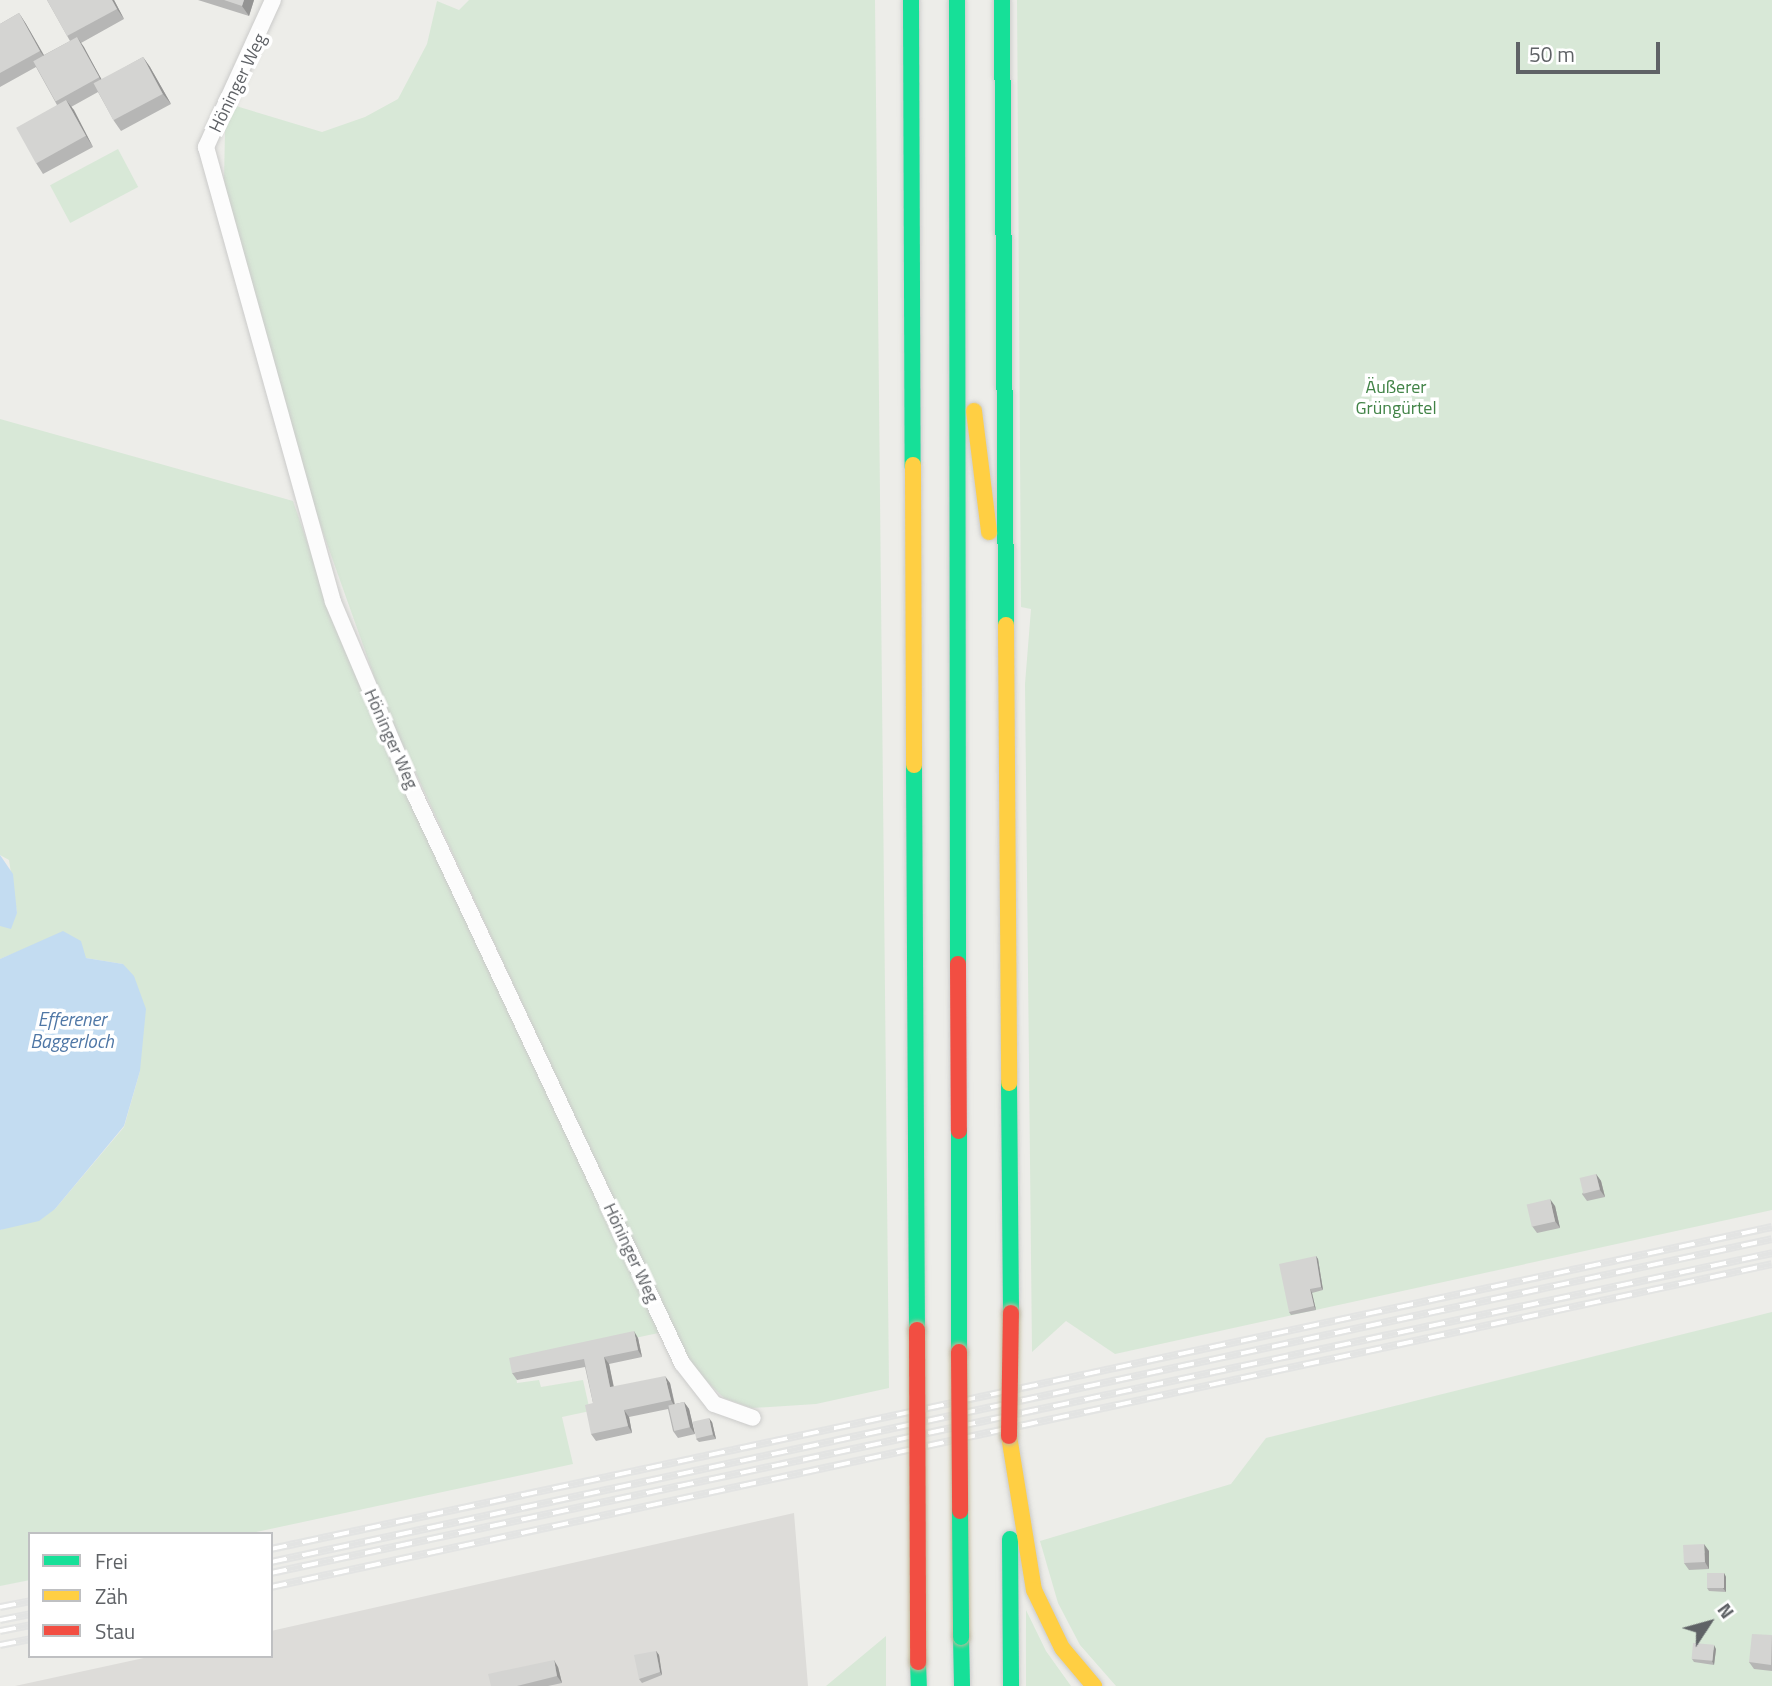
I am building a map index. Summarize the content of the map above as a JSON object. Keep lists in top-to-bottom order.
{
  "streets": {
    "street": ["Höninger Weg"]
  },
  "water": ["Efferener Baggerloch"],
  "parks": ["Äußerer Grüngürtel"],
  "legend": ["Frei", "Zäh", "Stau"],
  "scale_bar": "50 m",
  "north": "top right"
}
